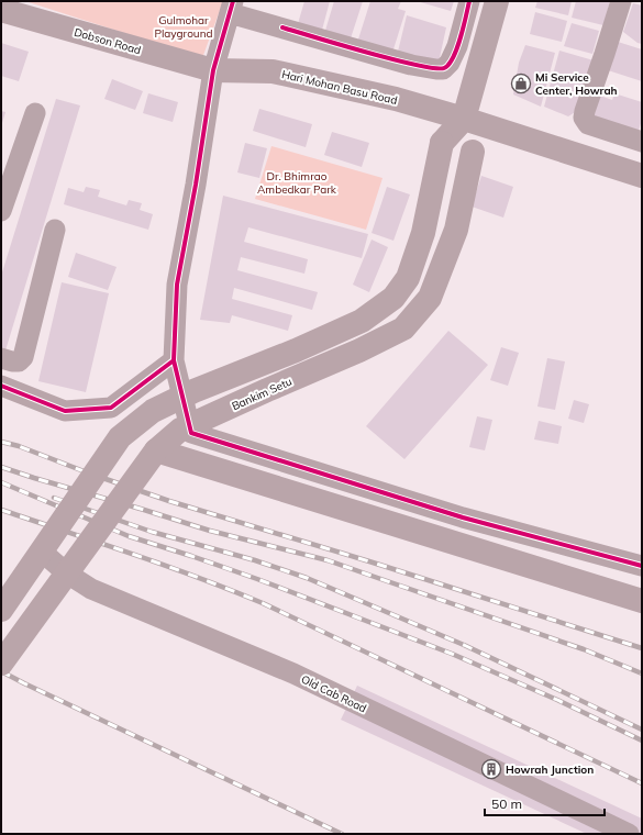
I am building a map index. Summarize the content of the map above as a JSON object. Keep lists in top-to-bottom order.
{
  "streets": {
    "main road": ["Dobson Road", "Hari Mohan Basu Road", "Bankim Setu"],
    "street": ["Old Cab Road"]
  },
  "crossings": [
    ["Dobson Road", "Hari Mohan Basu Road"],
    ["Hari Mohan Basu Road", "Bankim Setu"],
    ["Bankim Setu", "Old Cab Road"]
  ],
  "parks": ["Gulmohar Playground", "Dr. Bhimrao Ambedkar Park"],
  "places": {
    "shop": ["Mi Service Center, Howrah"],
    "building": ["Howrah Junction"]
  },
  "scale_bar": "50 m"
}
